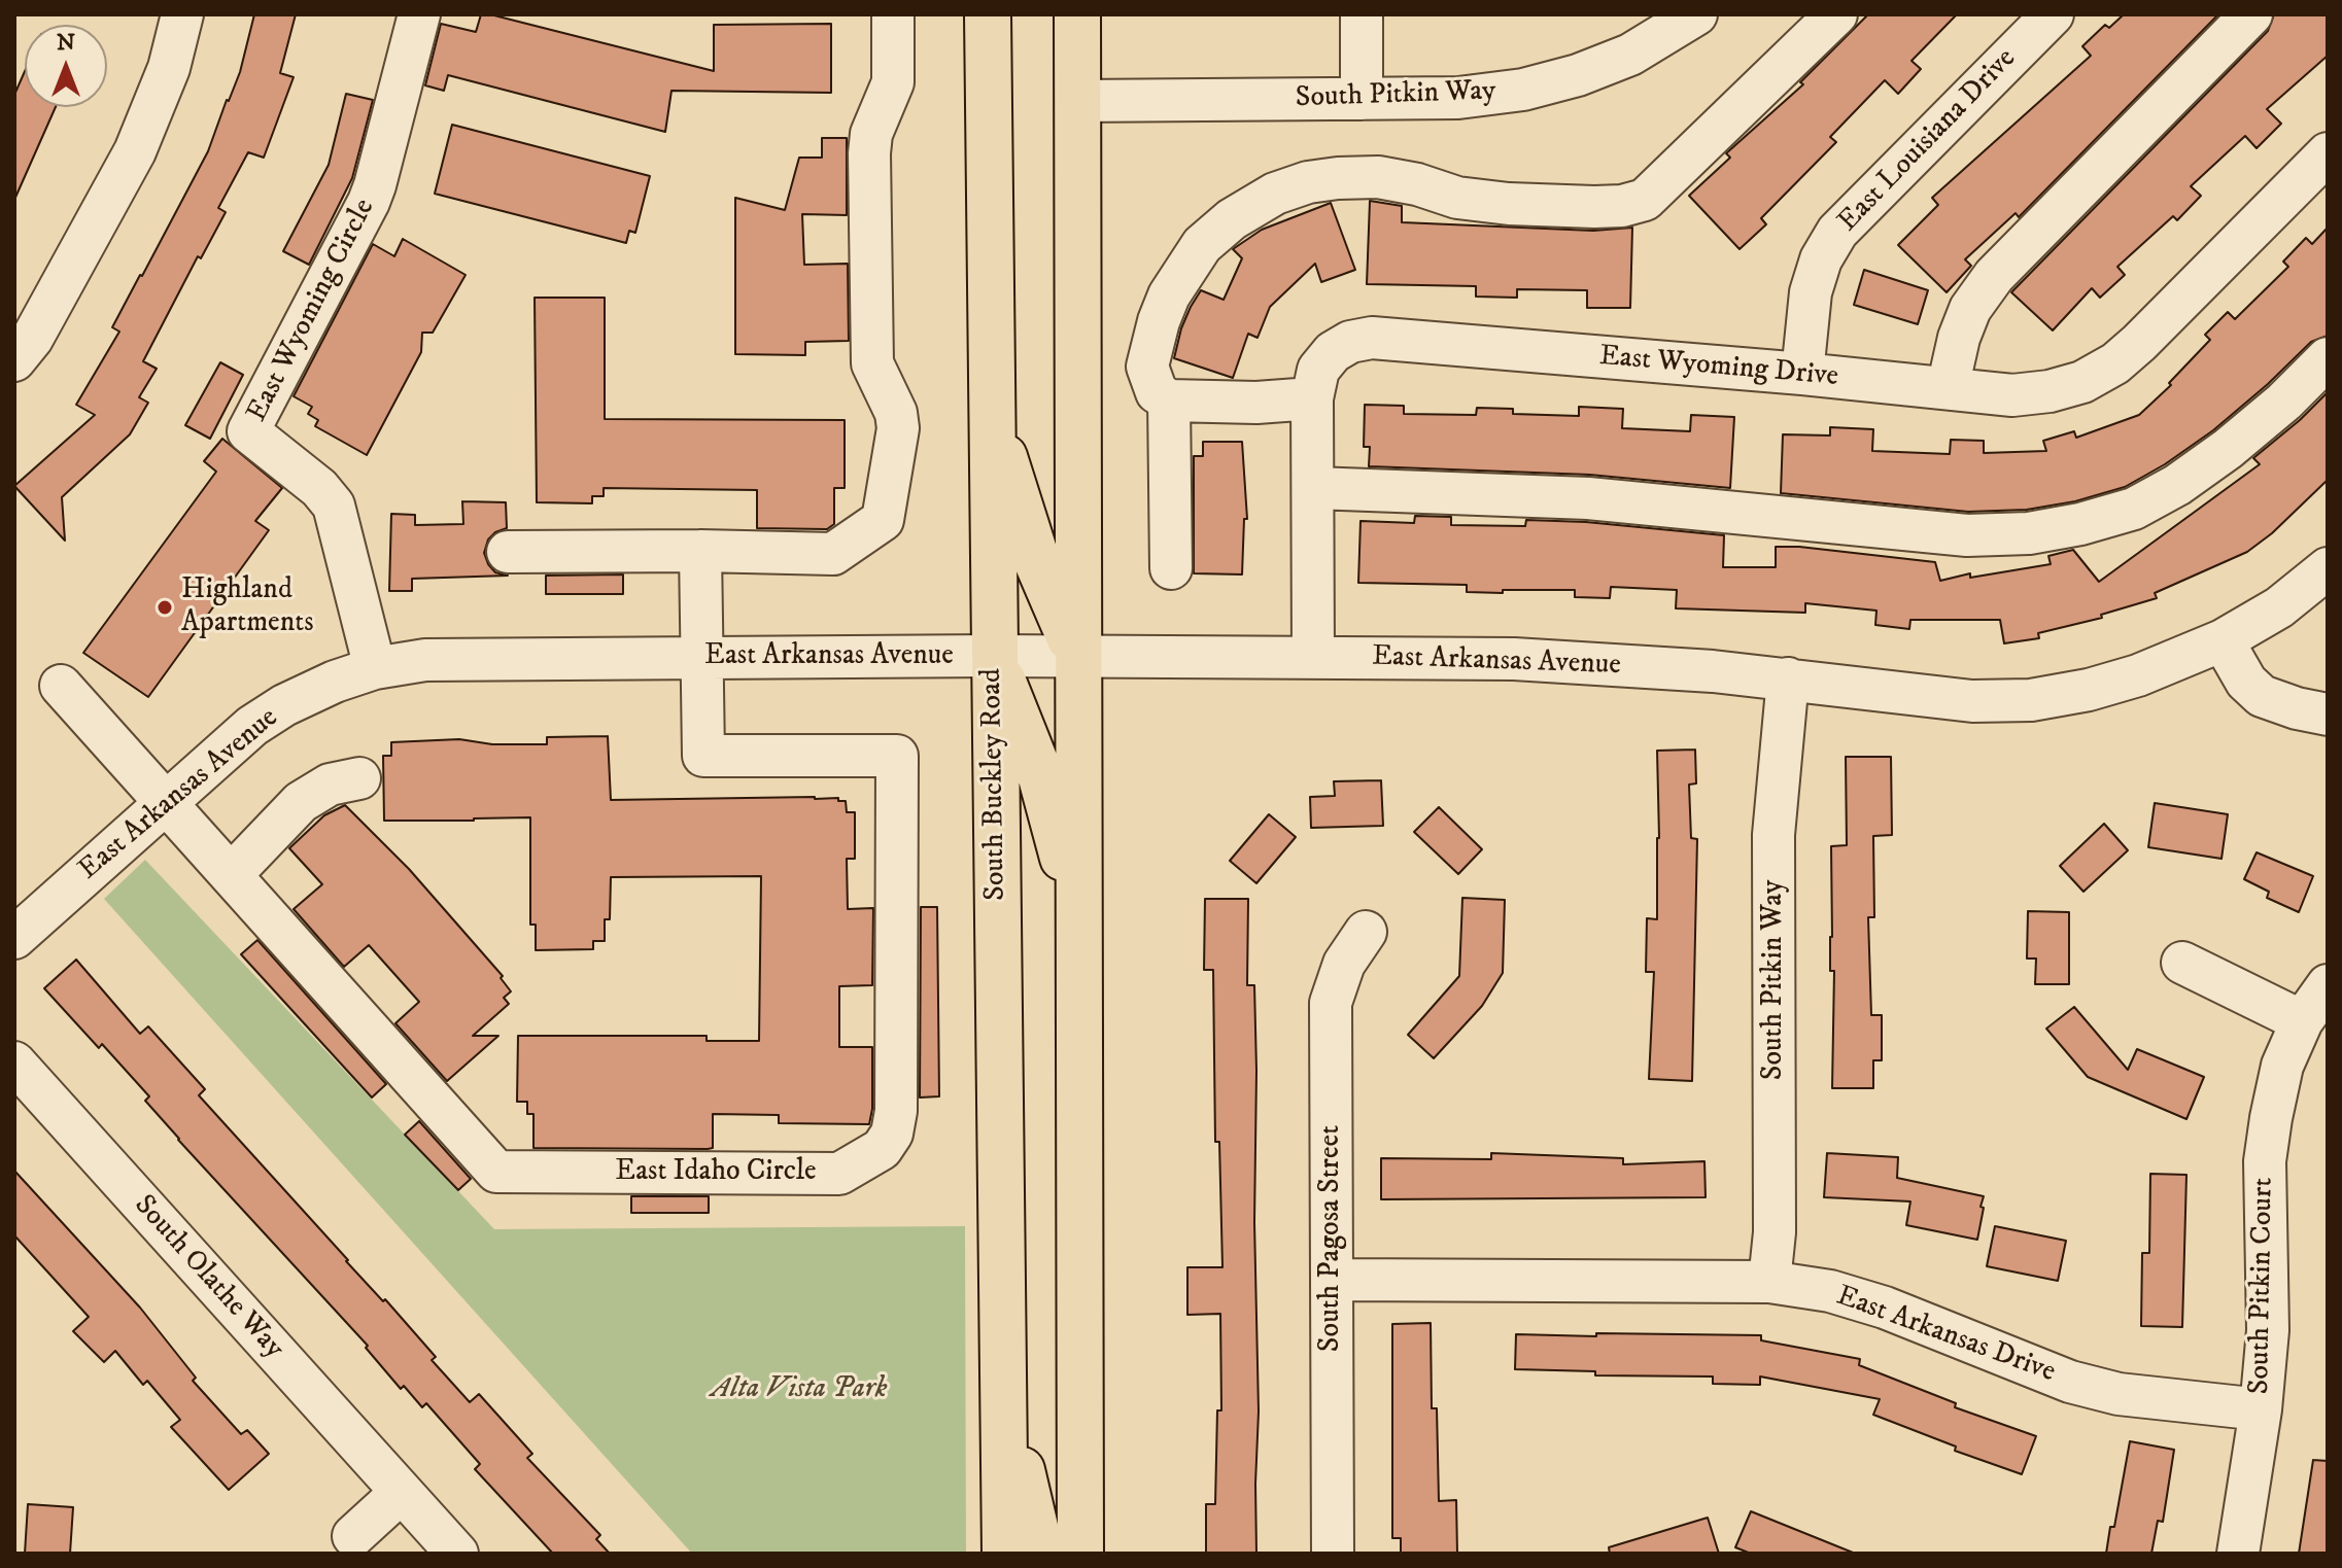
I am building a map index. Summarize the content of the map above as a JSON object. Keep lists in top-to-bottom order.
{
  "streets": {
    "main road": ["South Buckley Road"],
    "street": [
      "South Pitkin Way",
      "East Louisiana Drive",
      "East Wyoming Circle",
      "East Wyoming Drive",
      "East Arkansas Avenue",
      "East Idaho Circle",
      "South Pagosa Street",
      "South Olathe Way",
      "South Pitkin Court",
      "East Arkansas Drive"
    ]
  },
  "crossings": [
    ["South Pitkin Way", "East Arkansas Avenue"],
    ["South Pitkin Way", "East Arkansas Drive"],
    ["East Louisiana Drive", "East Wyoming Drive"],
    ["East Wyoming Circle", "East Arkansas Avenue"],
    ["East Wyoming Drive", "East Arkansas Avenue"],
    ["East Arkansas Avenue", "South Buckley Road"],
    ["East Arkansas Avenue", "East Idaho Circle"],
    ["South Pagosa Street", "East Arkansas Drive"],
    ["South Pitkin Court", "East Arkansas Drive"]
  ],
  "parks": ["Alta Vista Park"],
  "places": ["Highland Apartments"],
  "north": "top"
}
